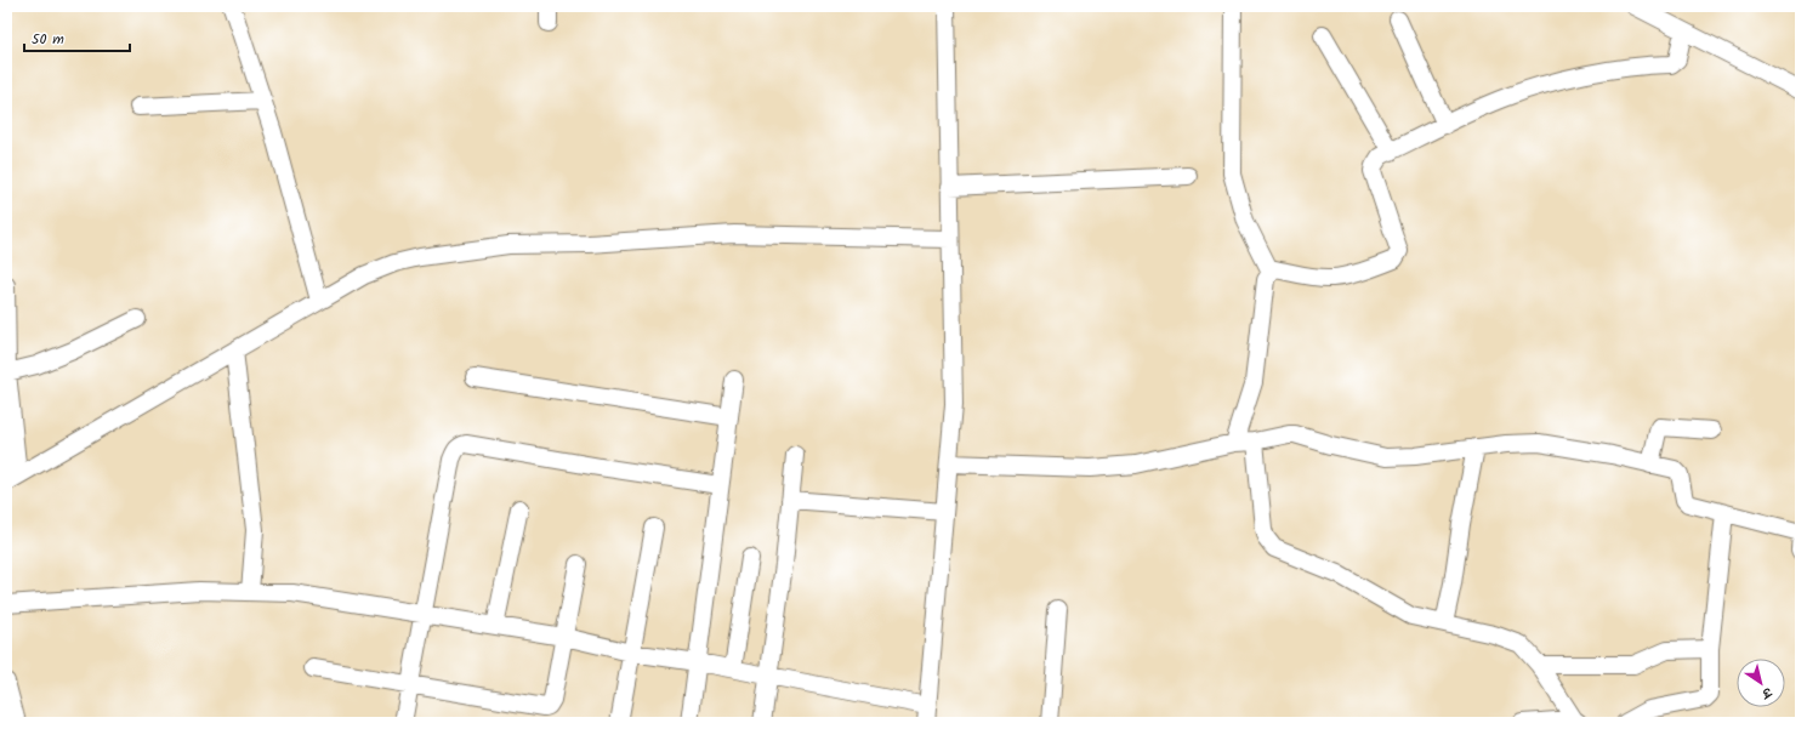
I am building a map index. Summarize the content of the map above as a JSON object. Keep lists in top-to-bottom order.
{
  "scale_bar": "50 m",
  "north": "bottom right"
}
